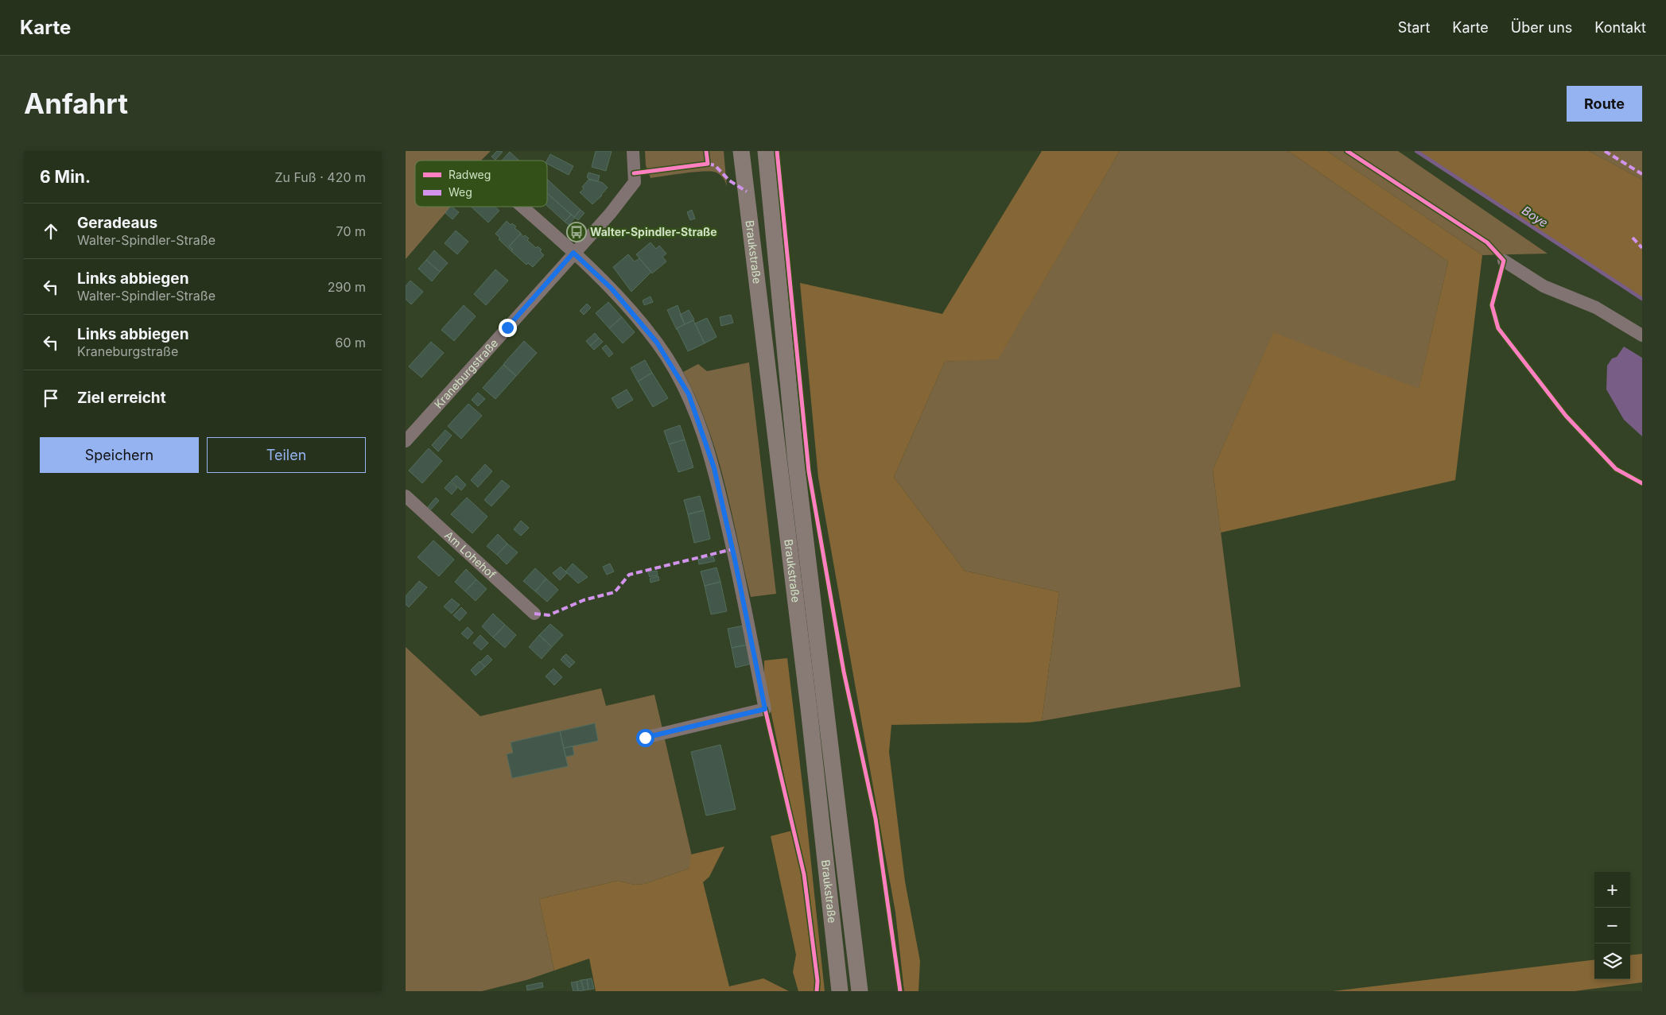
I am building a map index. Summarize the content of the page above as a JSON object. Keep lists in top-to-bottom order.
{
  "streets": {
    "main road": ["Braukstraße"],
    "street": ["Kraneburgstraße", "Am Lohehof"]
  },
  "water": ["Boye"],
  "places": {
    "bus stop": ["Walter-Spindler-Straße"]
  },
  "legend": ["Radweg", "Weg"],
  "page": {
    "header": "Karte",
    "nav": [
      "Start",
      "Karte",
      "Über uns",
      "Kontakt"
    ],
    "buttons": [
      "Route",
      ["Speichern", "Teilen"]
    ],
    "title": "Anfahrt",
    "heading": ["6 Min.", "Zu Fuß · 420 m"],
    "list": [
      ["Geradeaus", "Walter-Spindler-Straße", "70 m"],
      ["Links abbiegen", "Walter-Spindler-Straße", "290 m"],
      ["Links abbiegen", "Kraneburgstraße", "60 m"],
      "Ziel erreicht"
    ],
    "map_buttons": ["+", "−"]
  }
}
